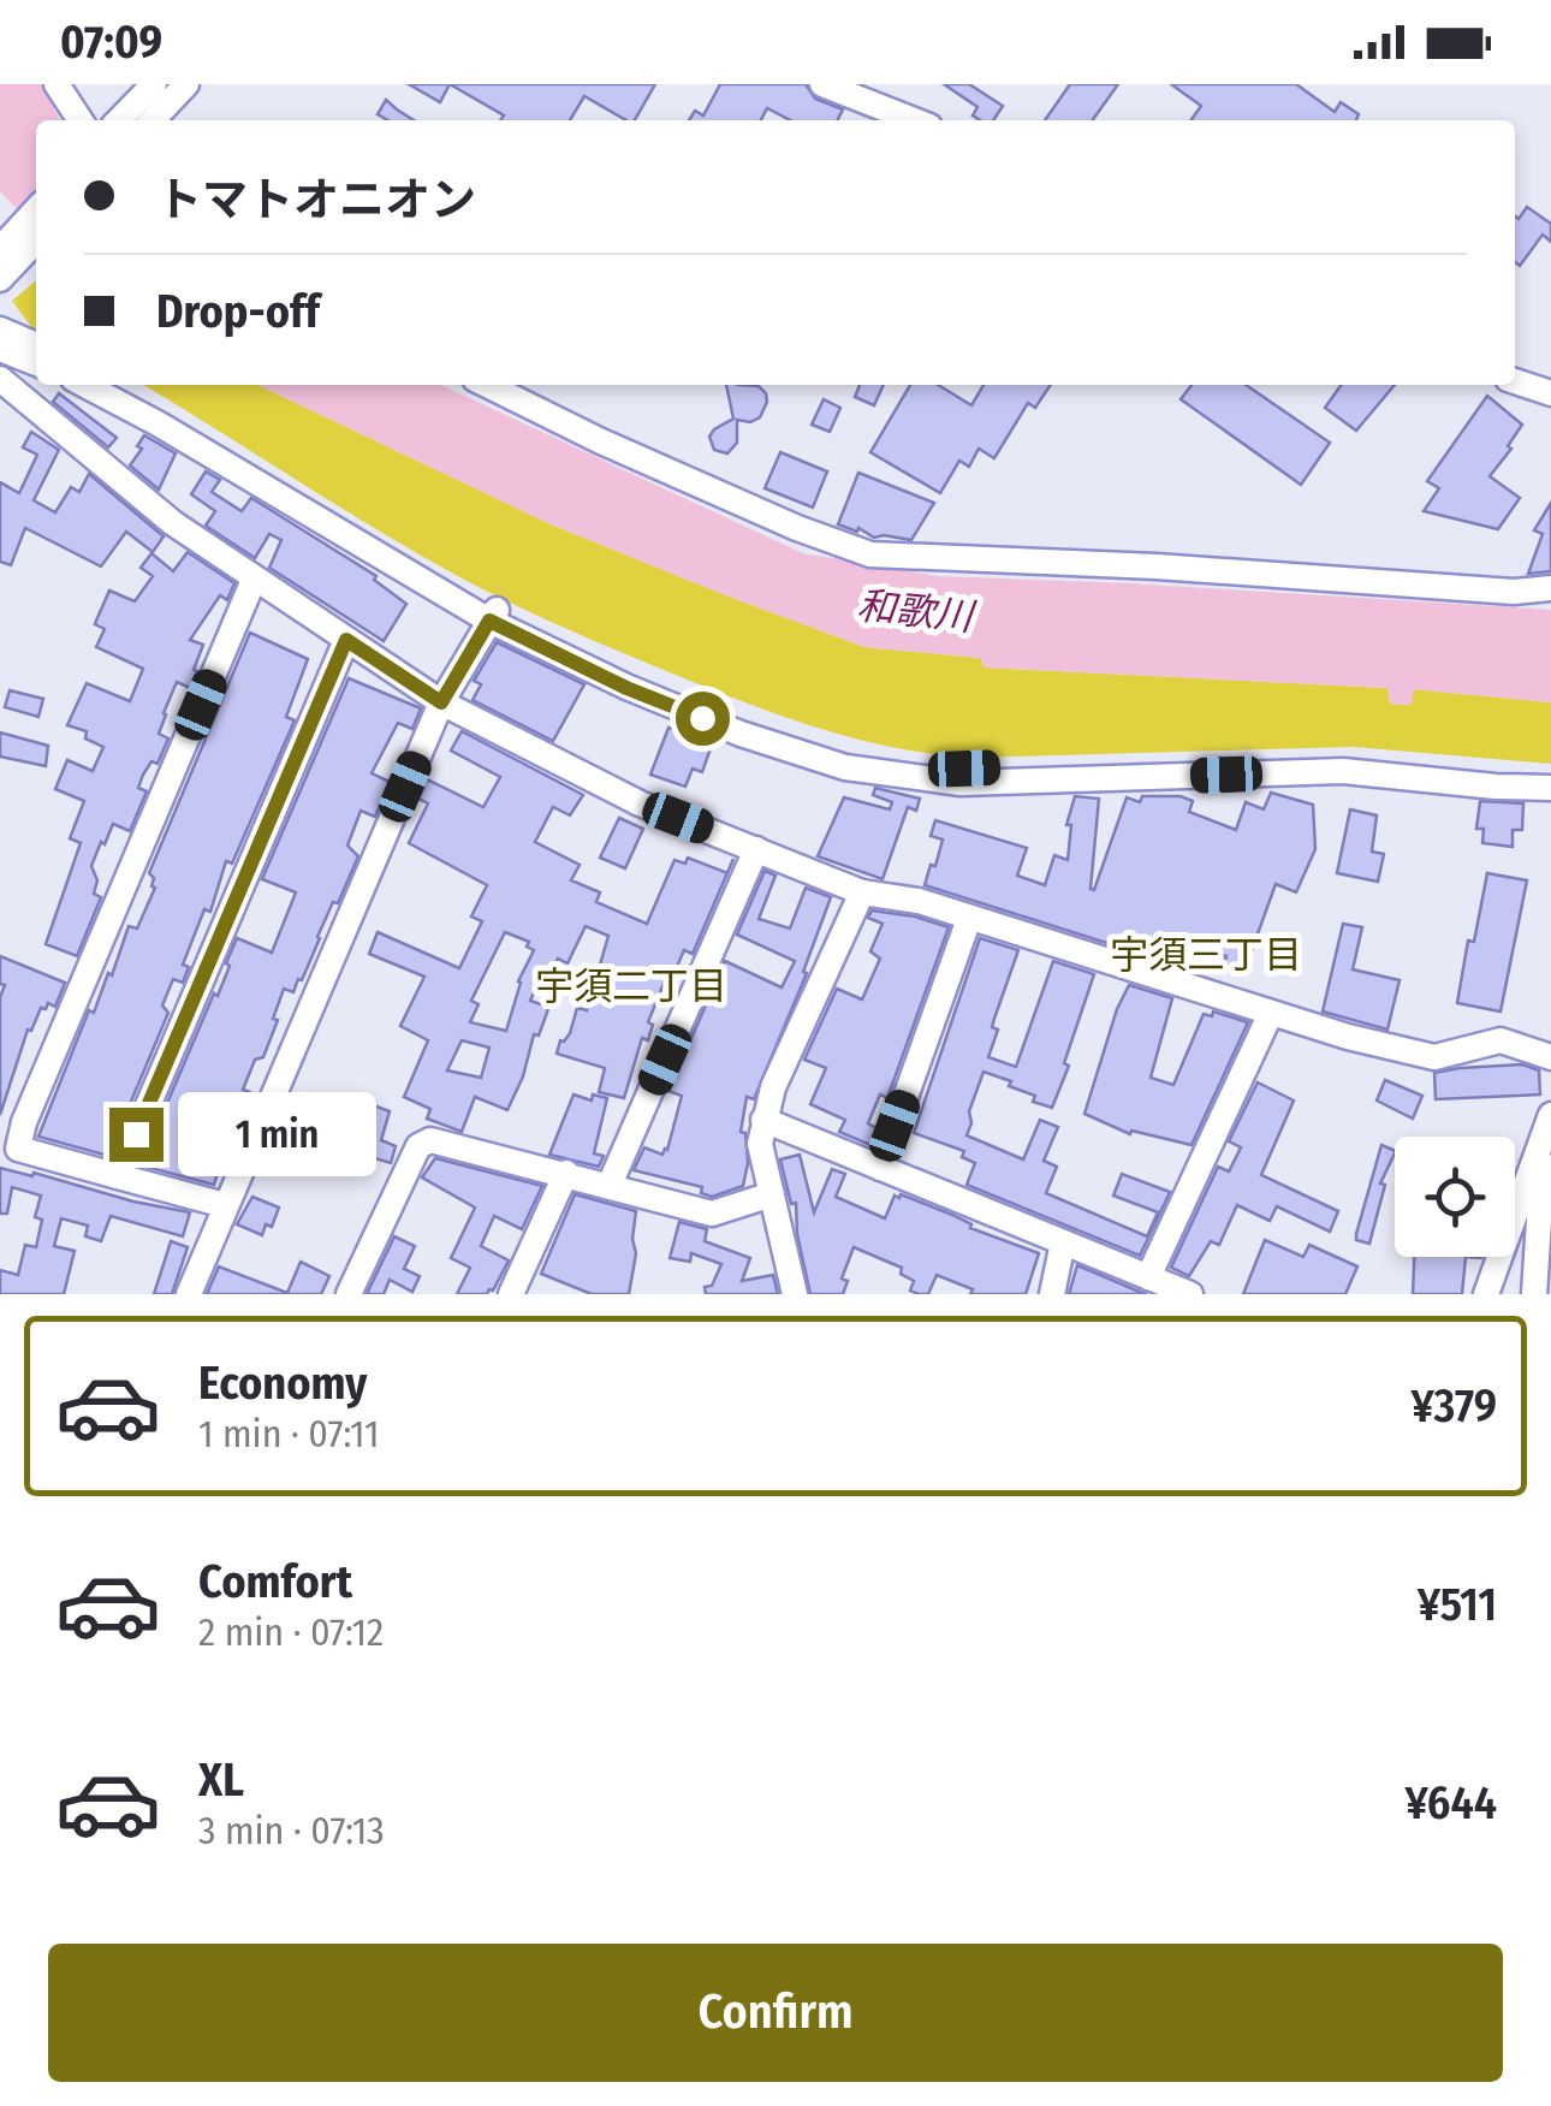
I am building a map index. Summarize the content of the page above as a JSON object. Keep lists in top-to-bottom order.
{
  "districts": ["宇須三丁目", "宇須二丁目"],
  "water": ["和歌川"],
  "page": {
    "status": "07:09",
    "banner": ["トマトオニオン", "Drop-off"],
    "bubble": "1 min",
    "list": [
      {
        "name": "Economy",
        "note": "1 min · 07:11",
        "value": "¥379"
      },
      {
        "name": "Comfort",
        "note": "2 min · 07:12",
        "value": "¥511"
      },
      {
        "name": "XL",
        "note": "3 min · 07:13",
        "value": "¥644"
      }
    ],
    "buttons": "Confirm"
  }
}
